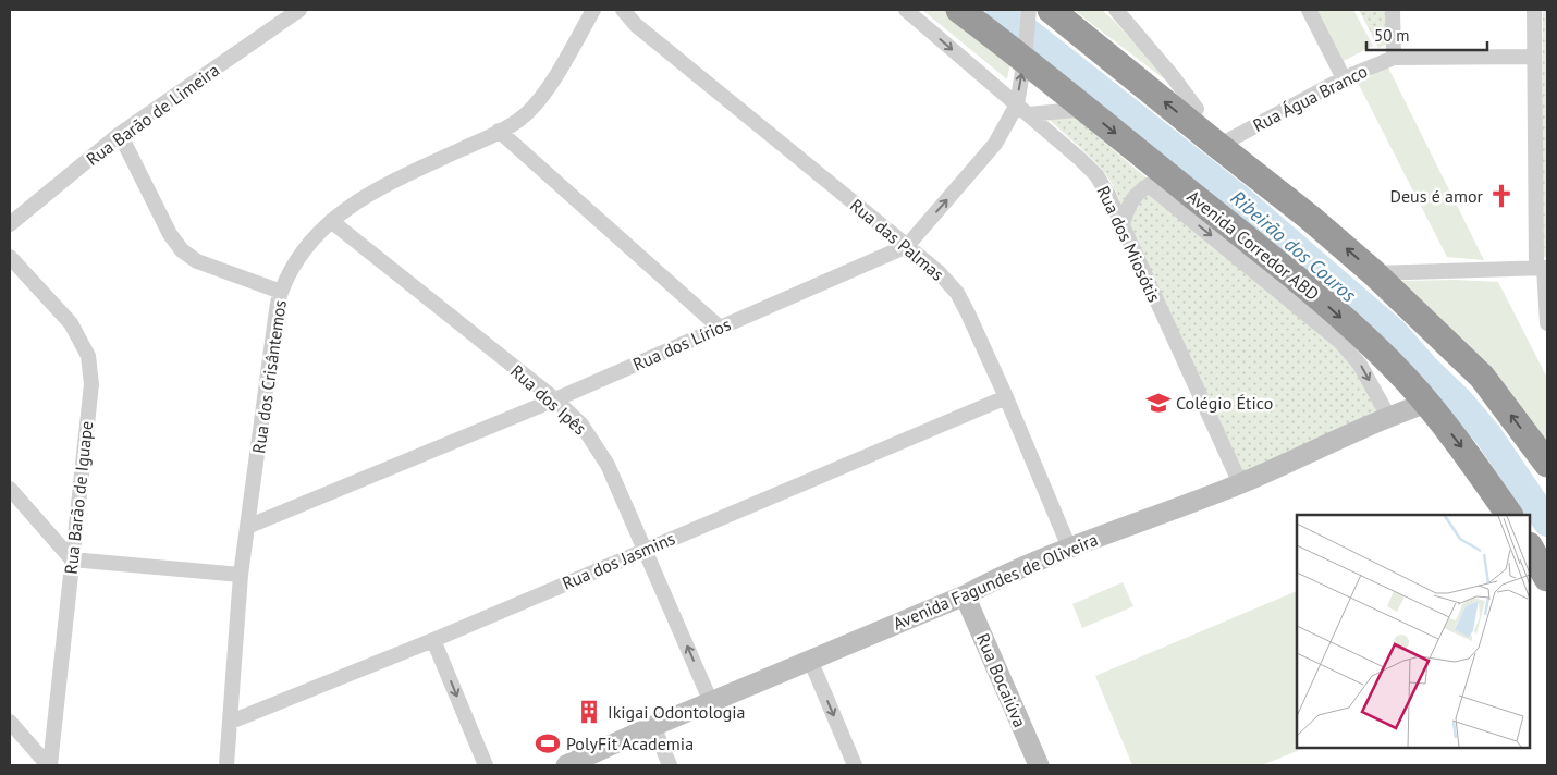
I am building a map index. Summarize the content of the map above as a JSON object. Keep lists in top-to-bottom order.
{
  "streets": {
    "highway": ["Avenida Corredor ABD"],
    "main road": ["Avenida Fagundes de Oliveira", "Rua Bocaiúva"],
    "street": [
      "Rua Água Branco",
      "Rua Barão de Limeira",
      "Rua das Palmas",
      "Rua dos Miosótis",
      "Rua dos Lírios",
      "Rua dos Crisântemos",
      "Rua dos Ipês",
      "Rua Barão de Iguape",
      "Rua dos Jasmins"
    ]
  },
  "crossings": [
    ["Rua das Palmas", "Rua dos Lírios"],
    ["Rua das Palmas", "Rua dos Jasmins"],
    ["Rua das Palmas", "Avenida Fagundes de Oliveira"],
    ["Rua dos Miosótis", "Rua dos Lírios"],
    ["Rua dos Miosótis", "Avenida Fagundes de Oliveira"],
    ["Avenida Corredor ABD", "Rua dos Lírios"],
    ["Avenida Corredor ABD", "Avenida Fagundes de Oliveira"],
    ["Rua dos Lírios", "Rua dos Crisântemos"],
    ["Rua dos Lírios", "Rua dos Ipês"],
    ["Rua dos Crisântemos", "Rua dos Ipês"],
    ["Rua dos Crisântemos", "Rua dos Jasmins"],
    ["Rua dos Ipês", "Rua dos Jasmins"],
    ["Rua dos Ipês", "Avenida Fagundes de Oliveira"],
    ["Avenida Fagundes de Oliveira", "Rua Bocaiúva"]
  ],
  "water": ["Ribeirão dos Couros"],
  "places": {
    "church": ["Deus é amor"],
    "school or university": ["Colégio Ético"],
    "building": ["Ikigai Odontologia"],
    "sports": ["PolyFit Academia"]
  },
  "scale_bar": "50 m"
}
